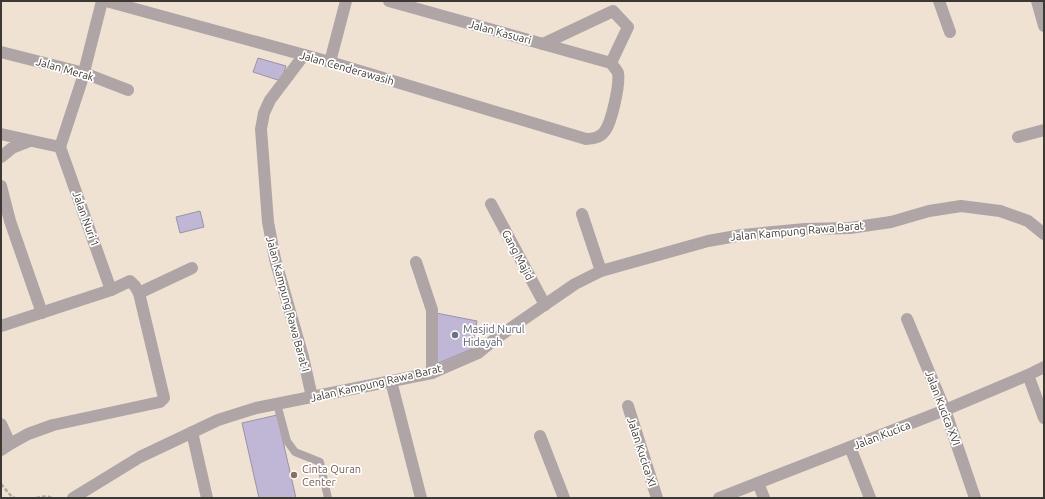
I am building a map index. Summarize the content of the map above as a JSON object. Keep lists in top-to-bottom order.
{
  "streets": {
    "street": [
      "Jalan Kasuari",
      "Jalan Cenderawasih",
      "Jalan Merak",
      "Jalan Nuri 1",
      "Jalan Kampung Rawa Barat",
      "Gang Majid",
      "Jalan Kampung Rawa Barat I",
      "Jalan Kucica XVI",
      "Jalan Kucica",
      "Jalan Kucica XI"
    ]
  },
  "crossings": [
    ["Jalan Kasuari", "Jalan Cenderawasih"],
    ["Jalan Cenderawasih", "Jalan Kampung Rawa Barat I"],
    ["Jalan Kampung Rawa Barat", "Gang Majid"],
    ["Jalan Kampung Rawa Barat", "Jalan Kampung Rawa Barat I"],
    ["Jalan Kucica XVI", "Jalan Kucica"]
  ],
  "places": ["Masjid Nurul Hidayah", "Cinta Quran Center"]
}
